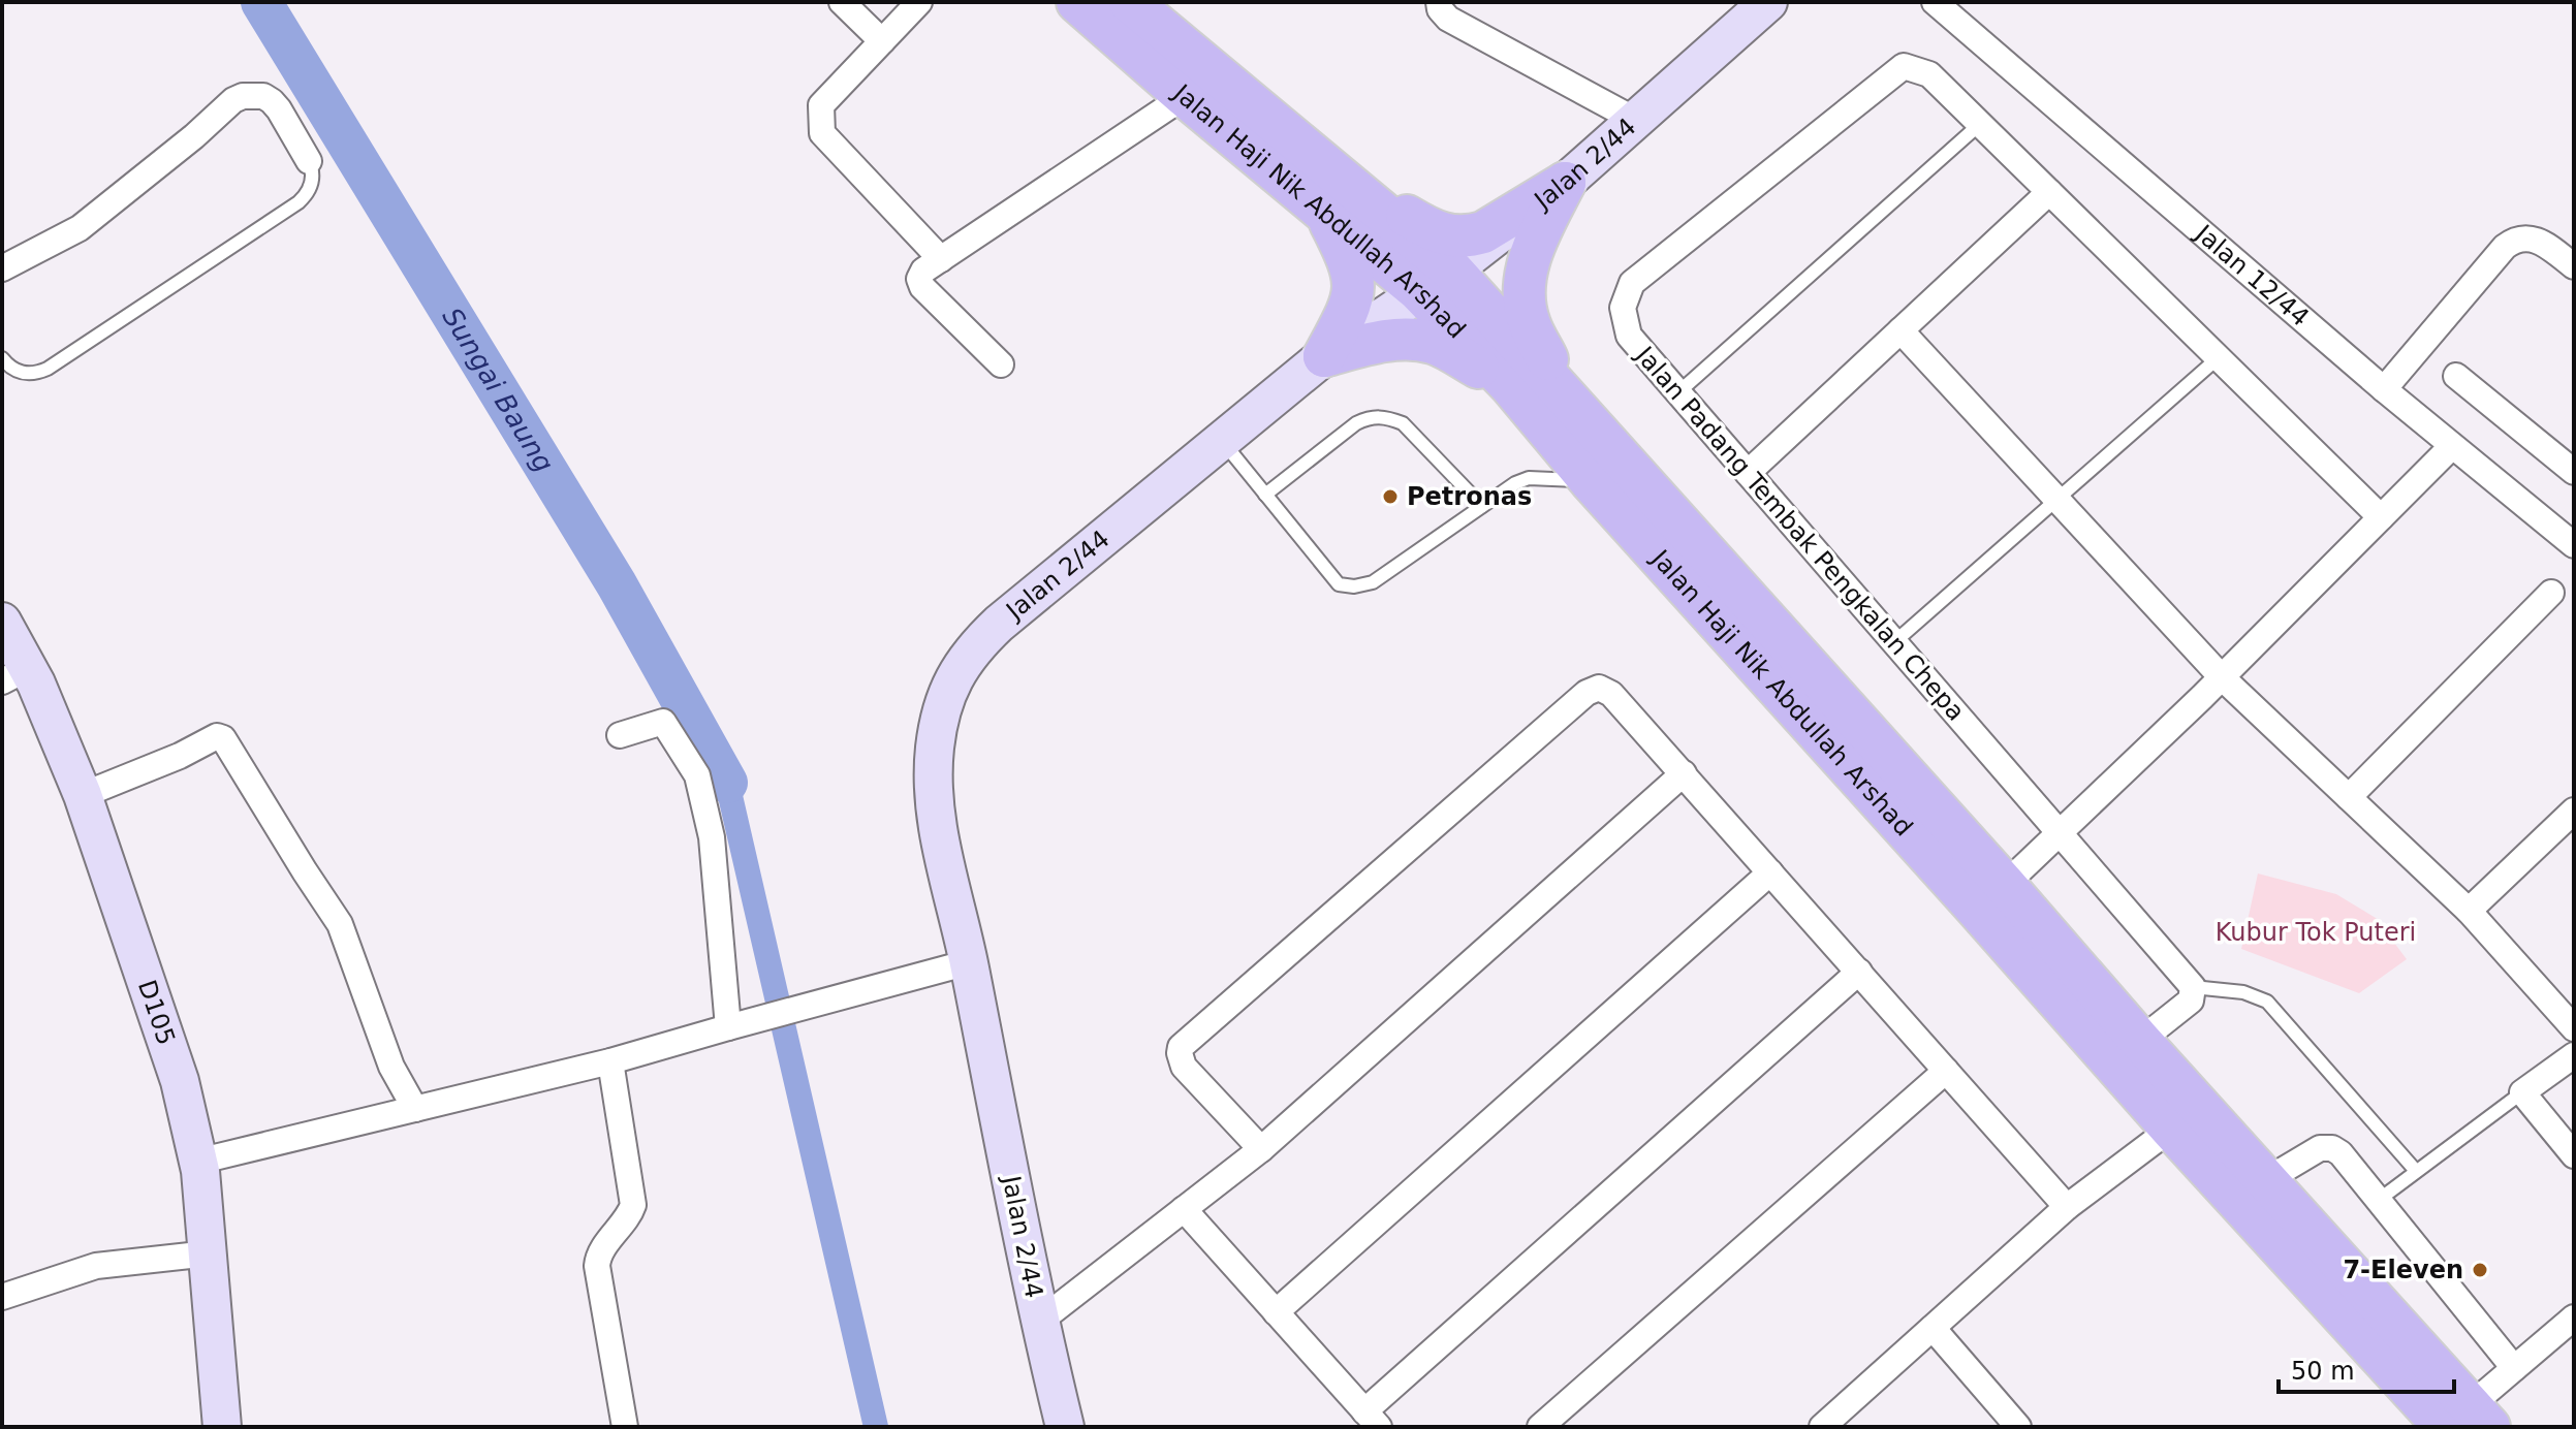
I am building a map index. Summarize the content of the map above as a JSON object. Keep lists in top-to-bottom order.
{
  "streets": {
    "main road": ["Jalan Haji Nik Abdullah Arshad"],
    "street": [
      "Jalan 2/44",
      "Jalan 12/44",
      "Jalan Padang Tembak Pengkalan Chepa",
      "D105"
    ]
  },
  "crossings": [
    ["Jalan 2/44", "Jalan Haji Nik Abdullah Arshad"]
  ],
  "water": ["Sungai Baung"],
  "parks": ["Kubur Tok Puteri"],
  "places": ["Petronas", "7-Eleven"],
  "scale_bar": "50 m"
}
